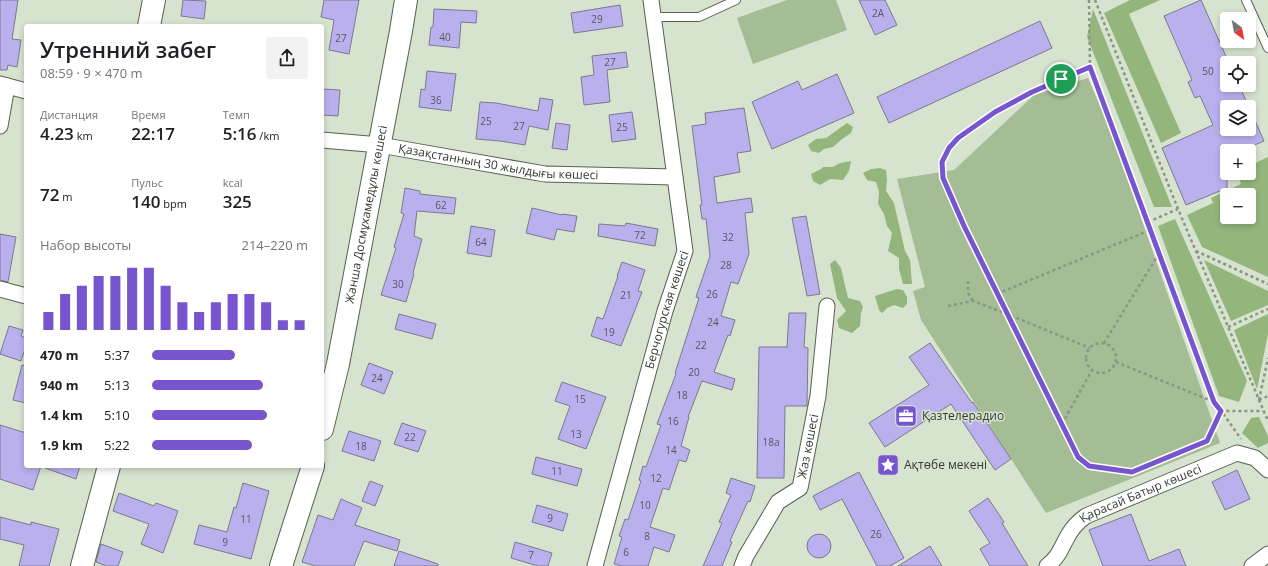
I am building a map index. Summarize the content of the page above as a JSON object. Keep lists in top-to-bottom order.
{
  "streets": {
    "street": [
      "Қазақстанның 30 жылдығы көшесі",
      "Жанша Досмұхамедұлы көшесі",
      "Берчогурская көшесі",
      "Жаз көшесі",
      "Қарасай Батыр көшесі"
    ]
  },
  "crossings": [
    ["Қазақстанның 30 жылдығы көшесі", "Жанша Досмұхамедұлы көшесі"],
    ["Қазақстанның 30 жылдығы көшесі", "Берчогурская көшесі"]
  ],
  "places": {
    "office": ["Қазтелерадио"],
    "place": ["Ақтөбе мекені"]
  },
  "house_numbers": [
    "2А",
    "29",
    "40",
    "27",
    "27",
    "50",
    "36",
    "25",
    "27",
    "25",
    "62",
    "72",
    "32",
    "64",
    "28",
    "30",
    "26",
    "21",
    "24",
    "19",
    "22",
    "20",
    "24",
    "18",
    "15",
    "16",
    "13",
    "22",
    "18а",
    "18",
    "14",
    "11",
    "12",
    "10",
    "9",
    "11",
    "26",
    "8",
    "9",
    "6",
    "7"
  ],
  "north": "bottom right",
  "page": {
    "map_buttons": ["+", "−"],
    "heading": ["Утренний забег", "08:59 · 9 × 470 m"],
    "stats": [
      ["Дистанция", "4.23 km"],
      ["Время", "22:17"],
      ["Темп", "5:16 /km"],
      ["72 m"],
      ["Пульс", "140 bpm"],
      ["kcal", "325"]
    ],
    "chart": ["Набор высоты", "214–220 m"],
    "list": [
      {
        "name": "470 m",
        "note": "5:37"
      },
      {
        "name": "940 m",
        "note": "5:13"
      },
      {
        "name": "1.4 km",
        "note": "5:10"
      },
      {
        "name": "1.9 km",
        "note": "5:22"
      }
    ]
  }
}
